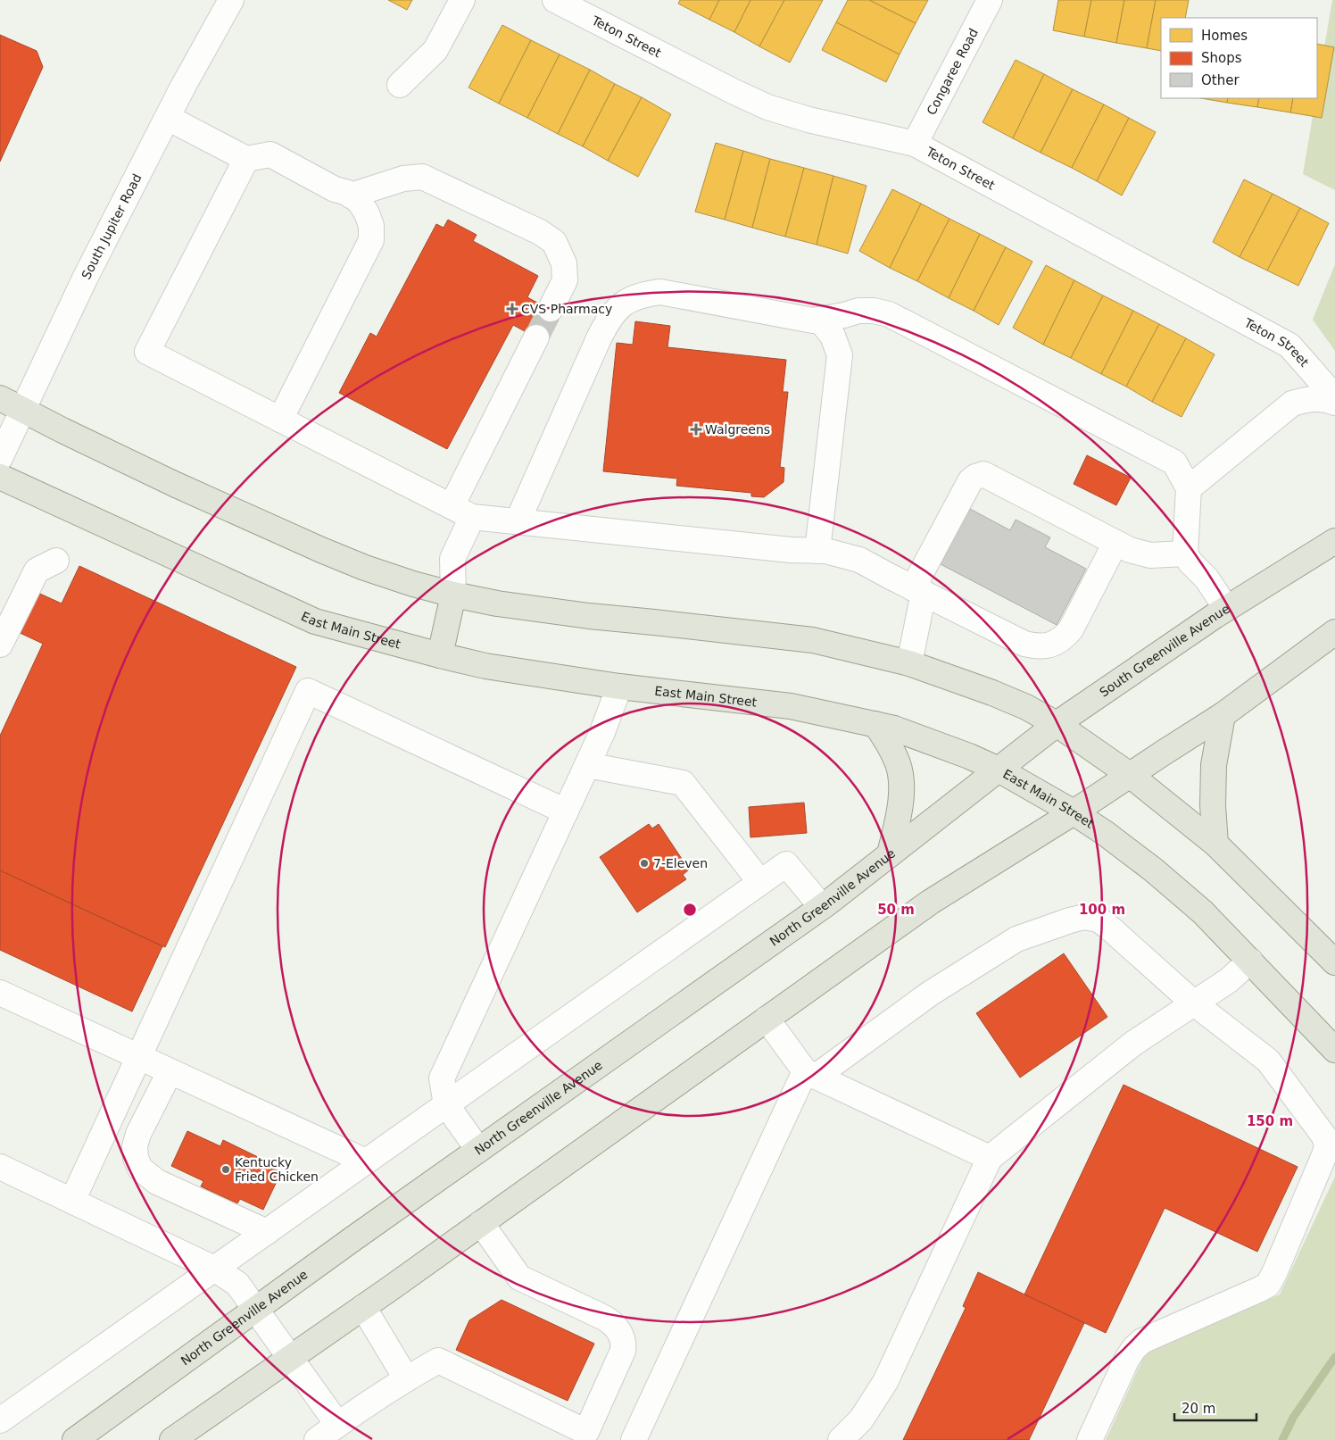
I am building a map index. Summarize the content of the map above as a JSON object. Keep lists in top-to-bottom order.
{
  "streets": {
    "main road": ["East Main Street", "South Greenville Avenue", "North Greenville Avenue"],
    "street": ["Teton Street", "Congaree Road", "South Jupiter Road"]
  },
  "crossings": [
    ["Teton Street", "Congaree Road"],
    ["East Main Street", "South Greenville Avenue"],
    ["East Main Street", "North Greenville Avenue"],
    ["South Greenville Avenue", "North Greenville Avenue"]
  ],
  "places": {
    "health": ["CVS Pharmacy", "Walgreens"],
    "other": ["7-Eleven", "Kentucky Fried Chicken"]
  },
  "legend": ["Homes", "Shops", "Other"],
  "scale_bar": "20 m",
  "rings": ["50 m", "100 m", "150 m"]
}
